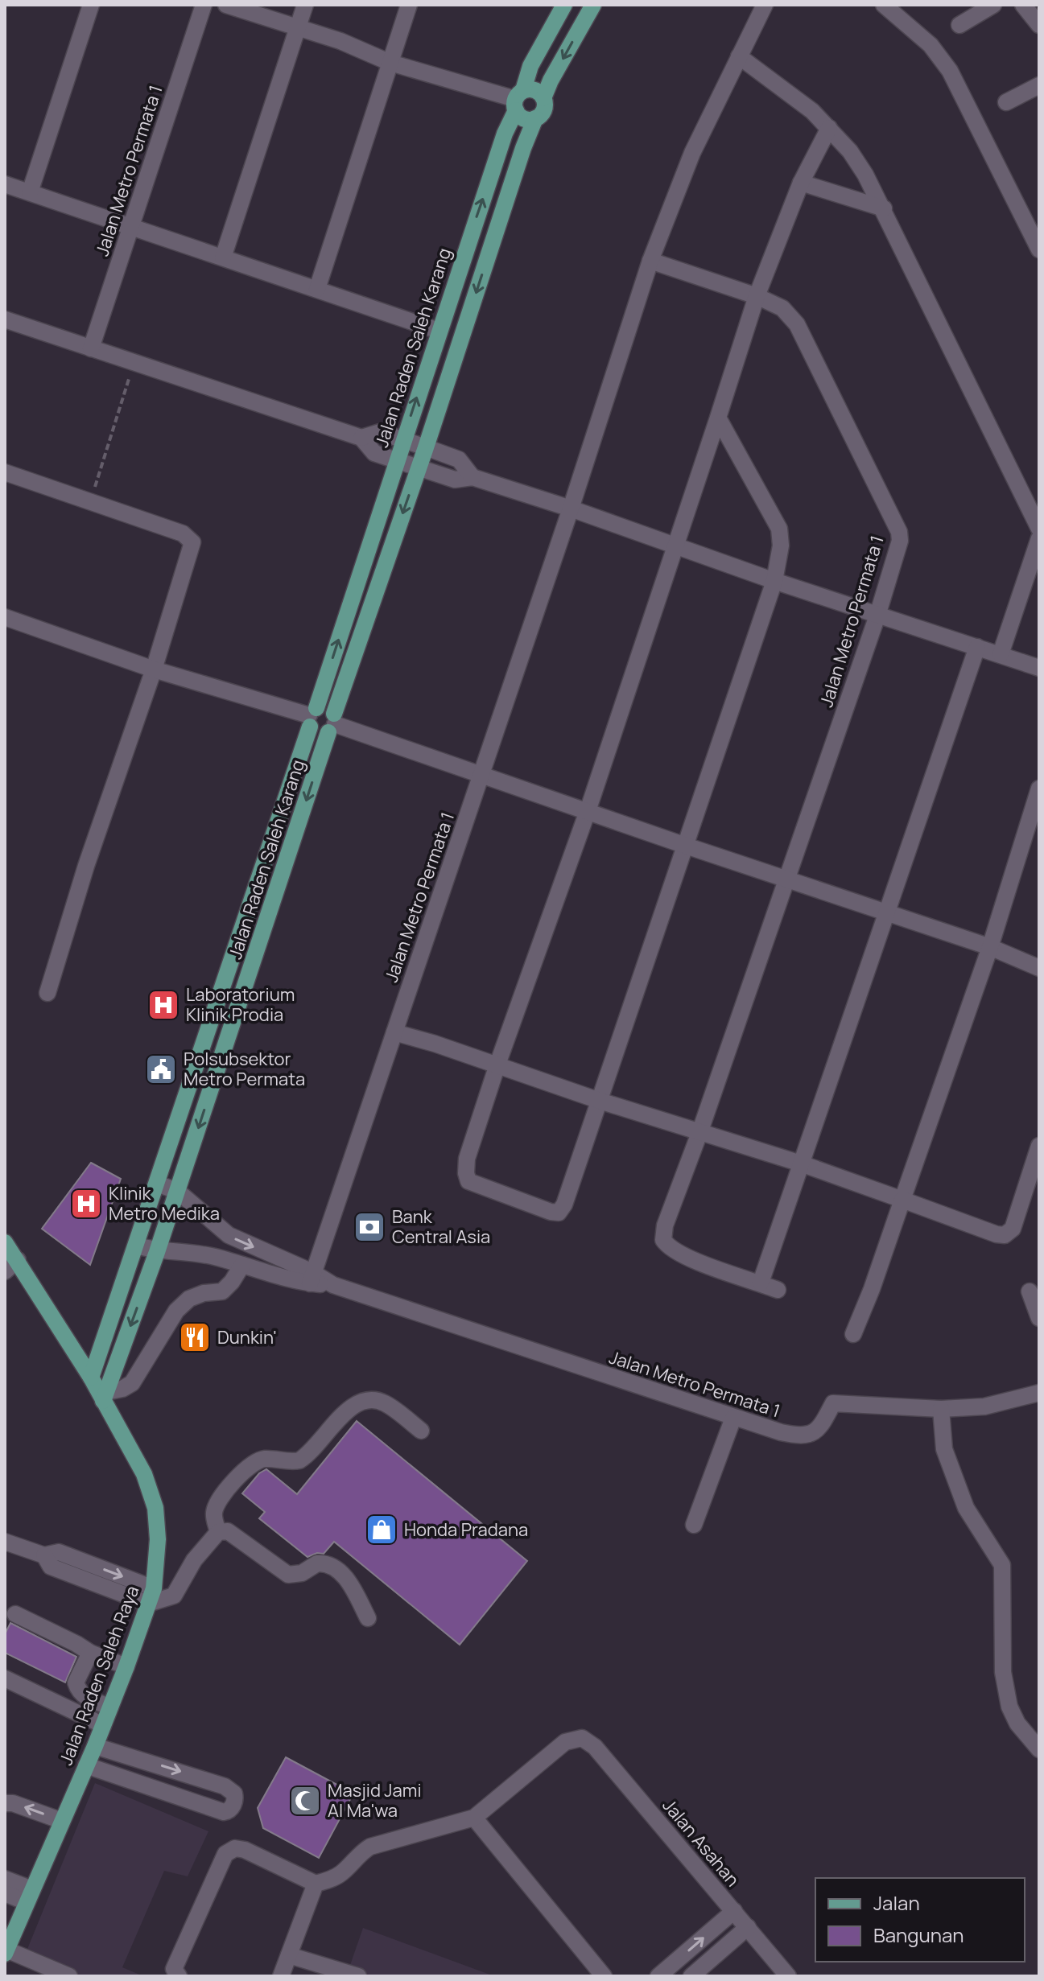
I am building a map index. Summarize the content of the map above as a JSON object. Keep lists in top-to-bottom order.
{
  "streets": {
    "main road": ["Jalan Raden Saleh Karang", "Jalan Raden Saleh Raya"],
    "street": ["Jalan Metro Permata 1", "Jalan Asahan"]
  },
  "crossings": [
    ["Jalan Metro Permata 1", "Jalan Raden Saleh Karang"],
    ["Jalan Raden Saleh Karang", "Jalan Raden Saleh Raya"]
  ],
  "places": {
    "hospital": ["Laboratorium Klinik Prodia", "Klinik Metro Medika"],
    "public building": ["Polsubsektor Metro Permata"],
    "bank": ["Bank Central Asia"],
    "restaurant": ["Dunkin'"],
    "shop": ["Honda Pradana"],
    "mosque": ["Masjid Jami Al Ma'wa"]
  },
  "legend": ["Jalan", "Bangunan"]
}
